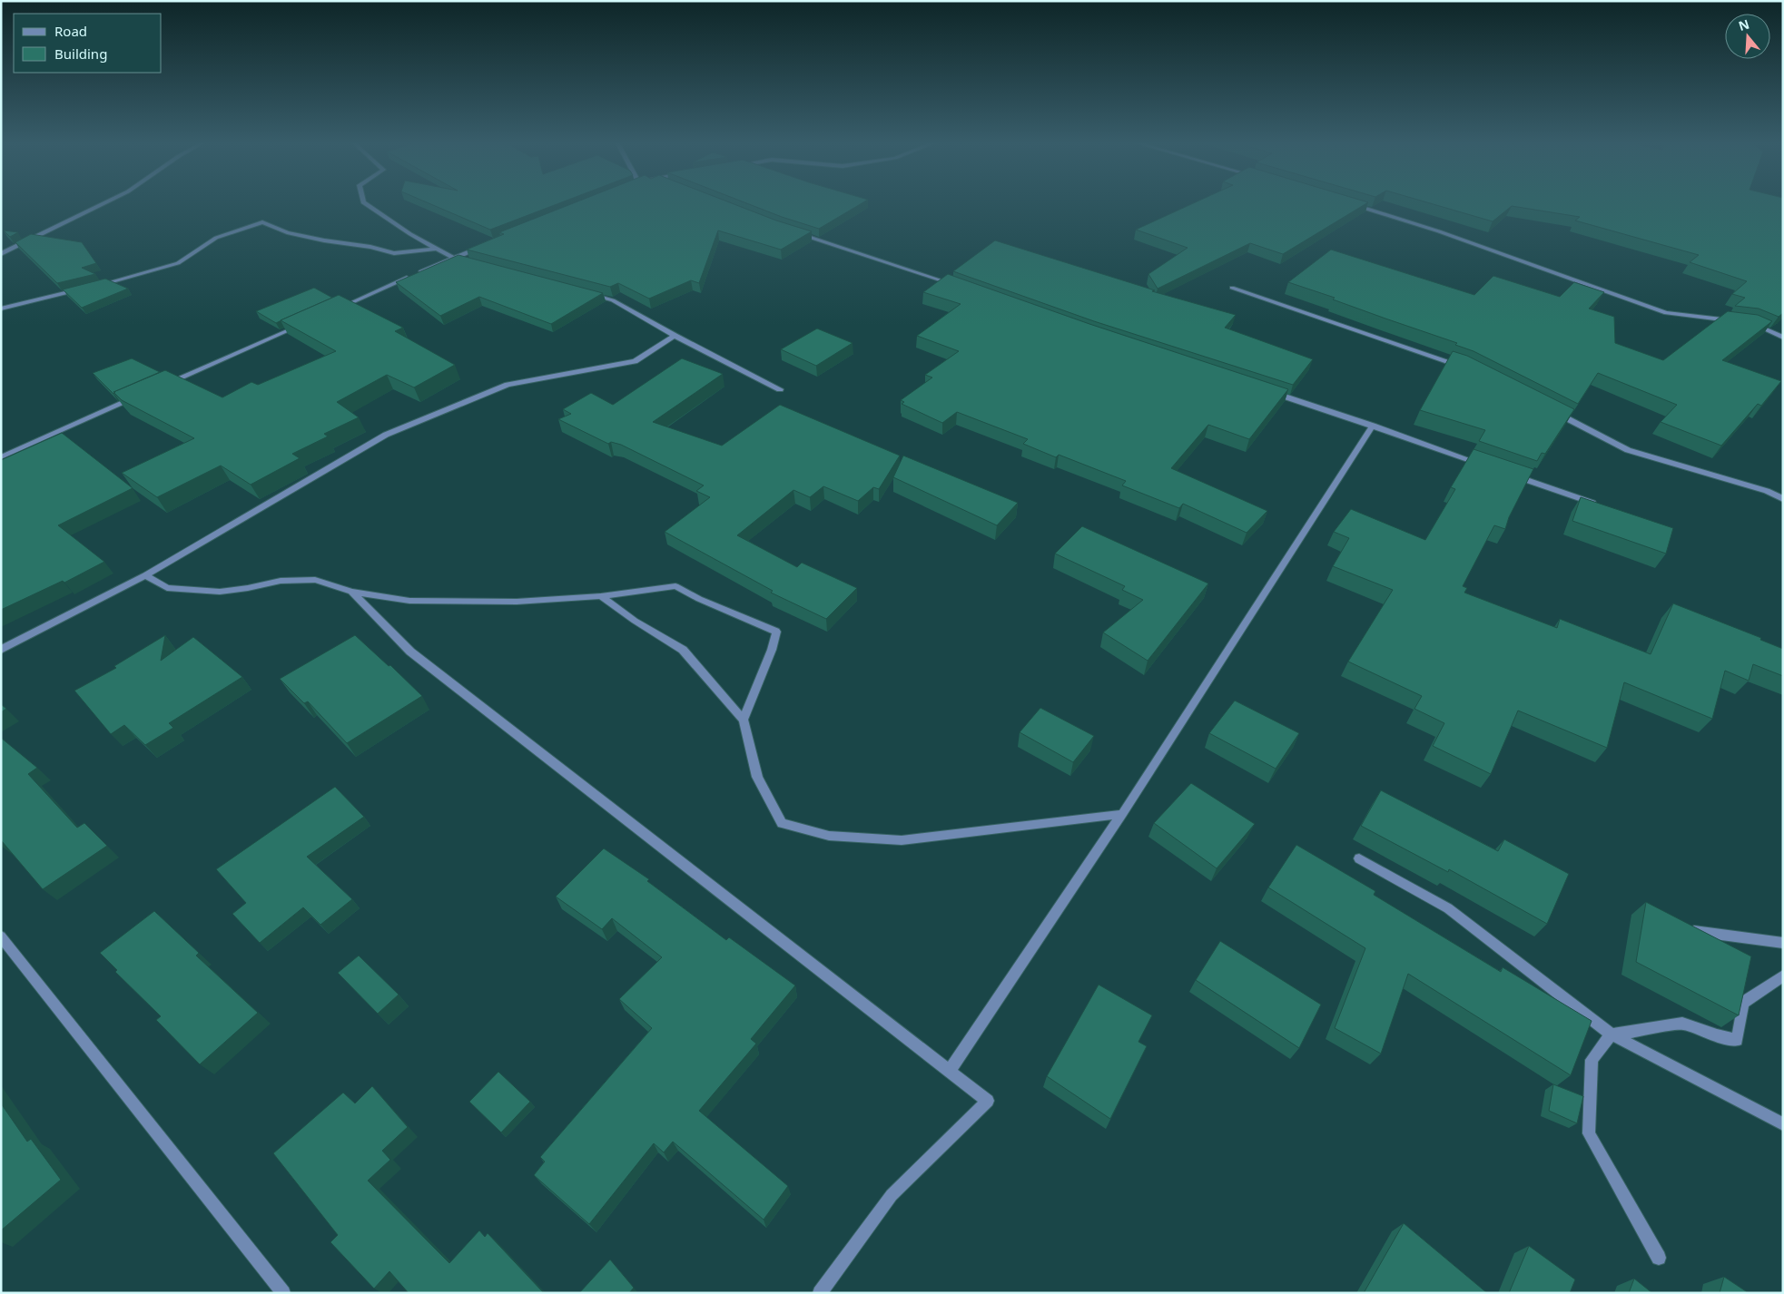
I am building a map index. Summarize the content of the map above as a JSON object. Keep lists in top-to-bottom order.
{
  "legend": ["Road", "Building"],
  "north": "top"
}
